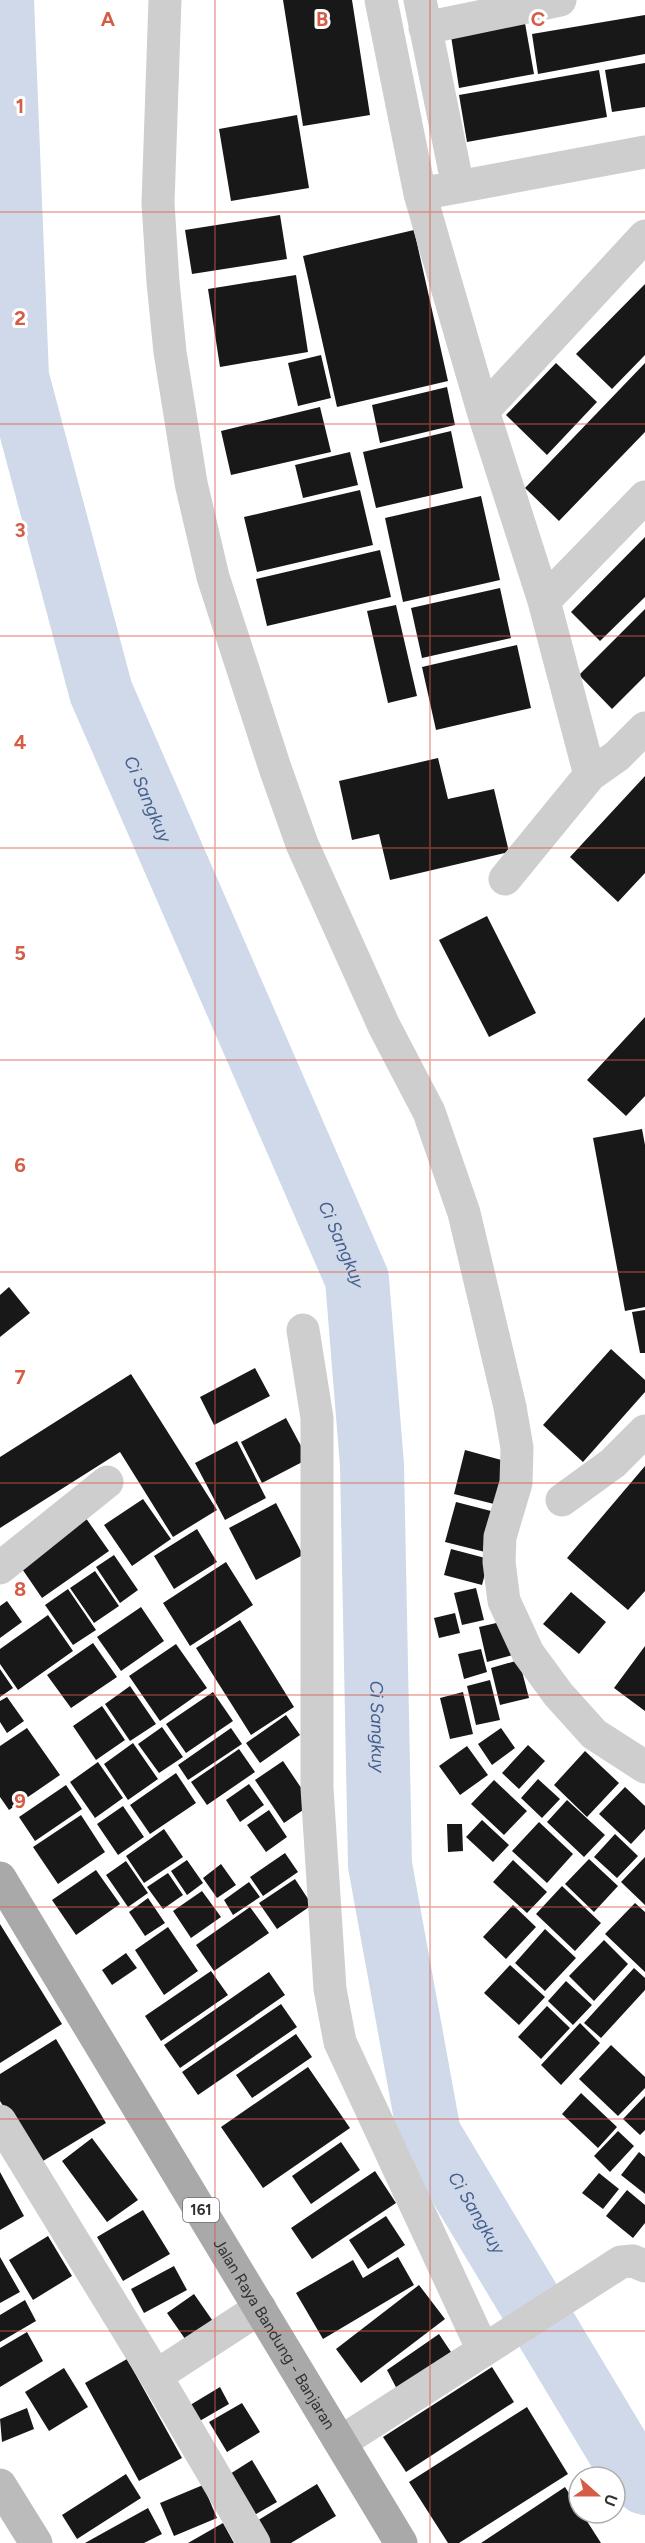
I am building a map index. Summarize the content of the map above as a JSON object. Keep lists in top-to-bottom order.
{
  "streets": {
    "main road": ["161", "Jalan Raya Bandung - Banjaran"]
  },
  "water": ["Ci Sangkuy"],
  "north": "right",
  "grid": {
    "columns": ["A", "B", "C"],
    "rows": [
      "1",
      "2",
      "3",
      "4",
      "5",
      "6",
      "7",
      "8",
      "9"
    ]
  }
}
